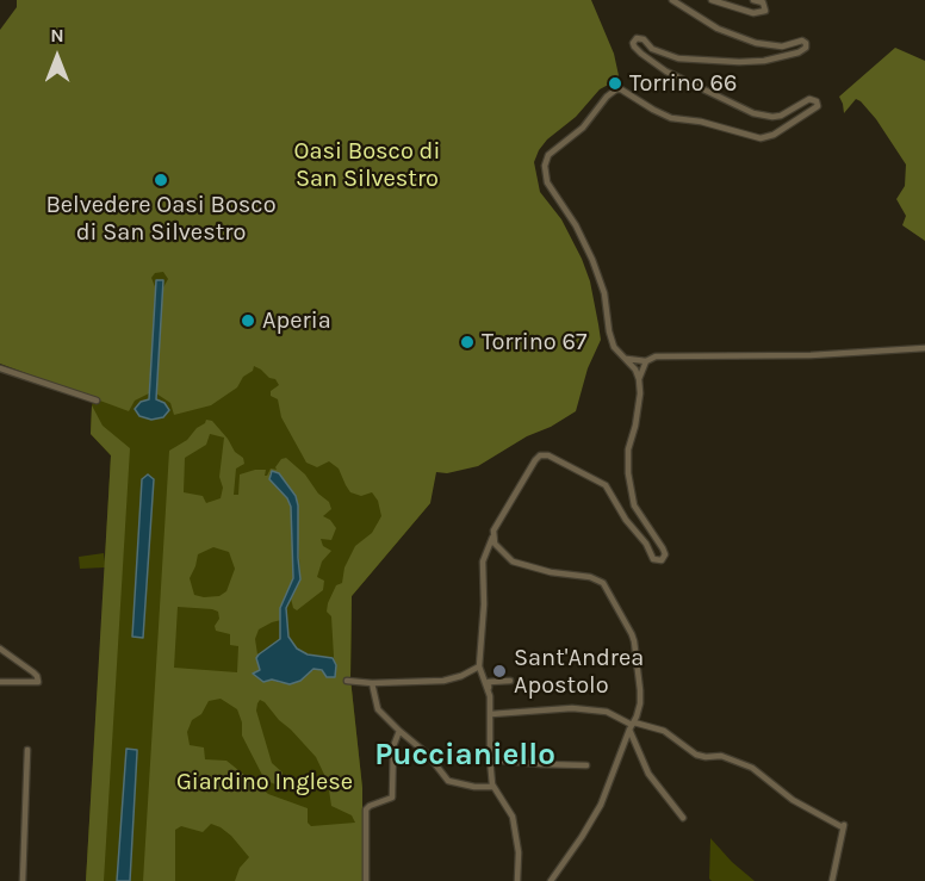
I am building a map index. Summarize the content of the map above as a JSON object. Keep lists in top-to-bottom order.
{
  "districts": ["Puccianiello"],
  "parks": ["Oasi Bosco di San Silvestro", "Giardino Inglese"],
  "places": [
    "Torrino 66",
    "Belvedere Oasi Bosco di San Silvestro",
    "Aperia",
    "Torrino 67",
    "Sant'Andrea Apostolo"
  ],
  "north": "top"
}
